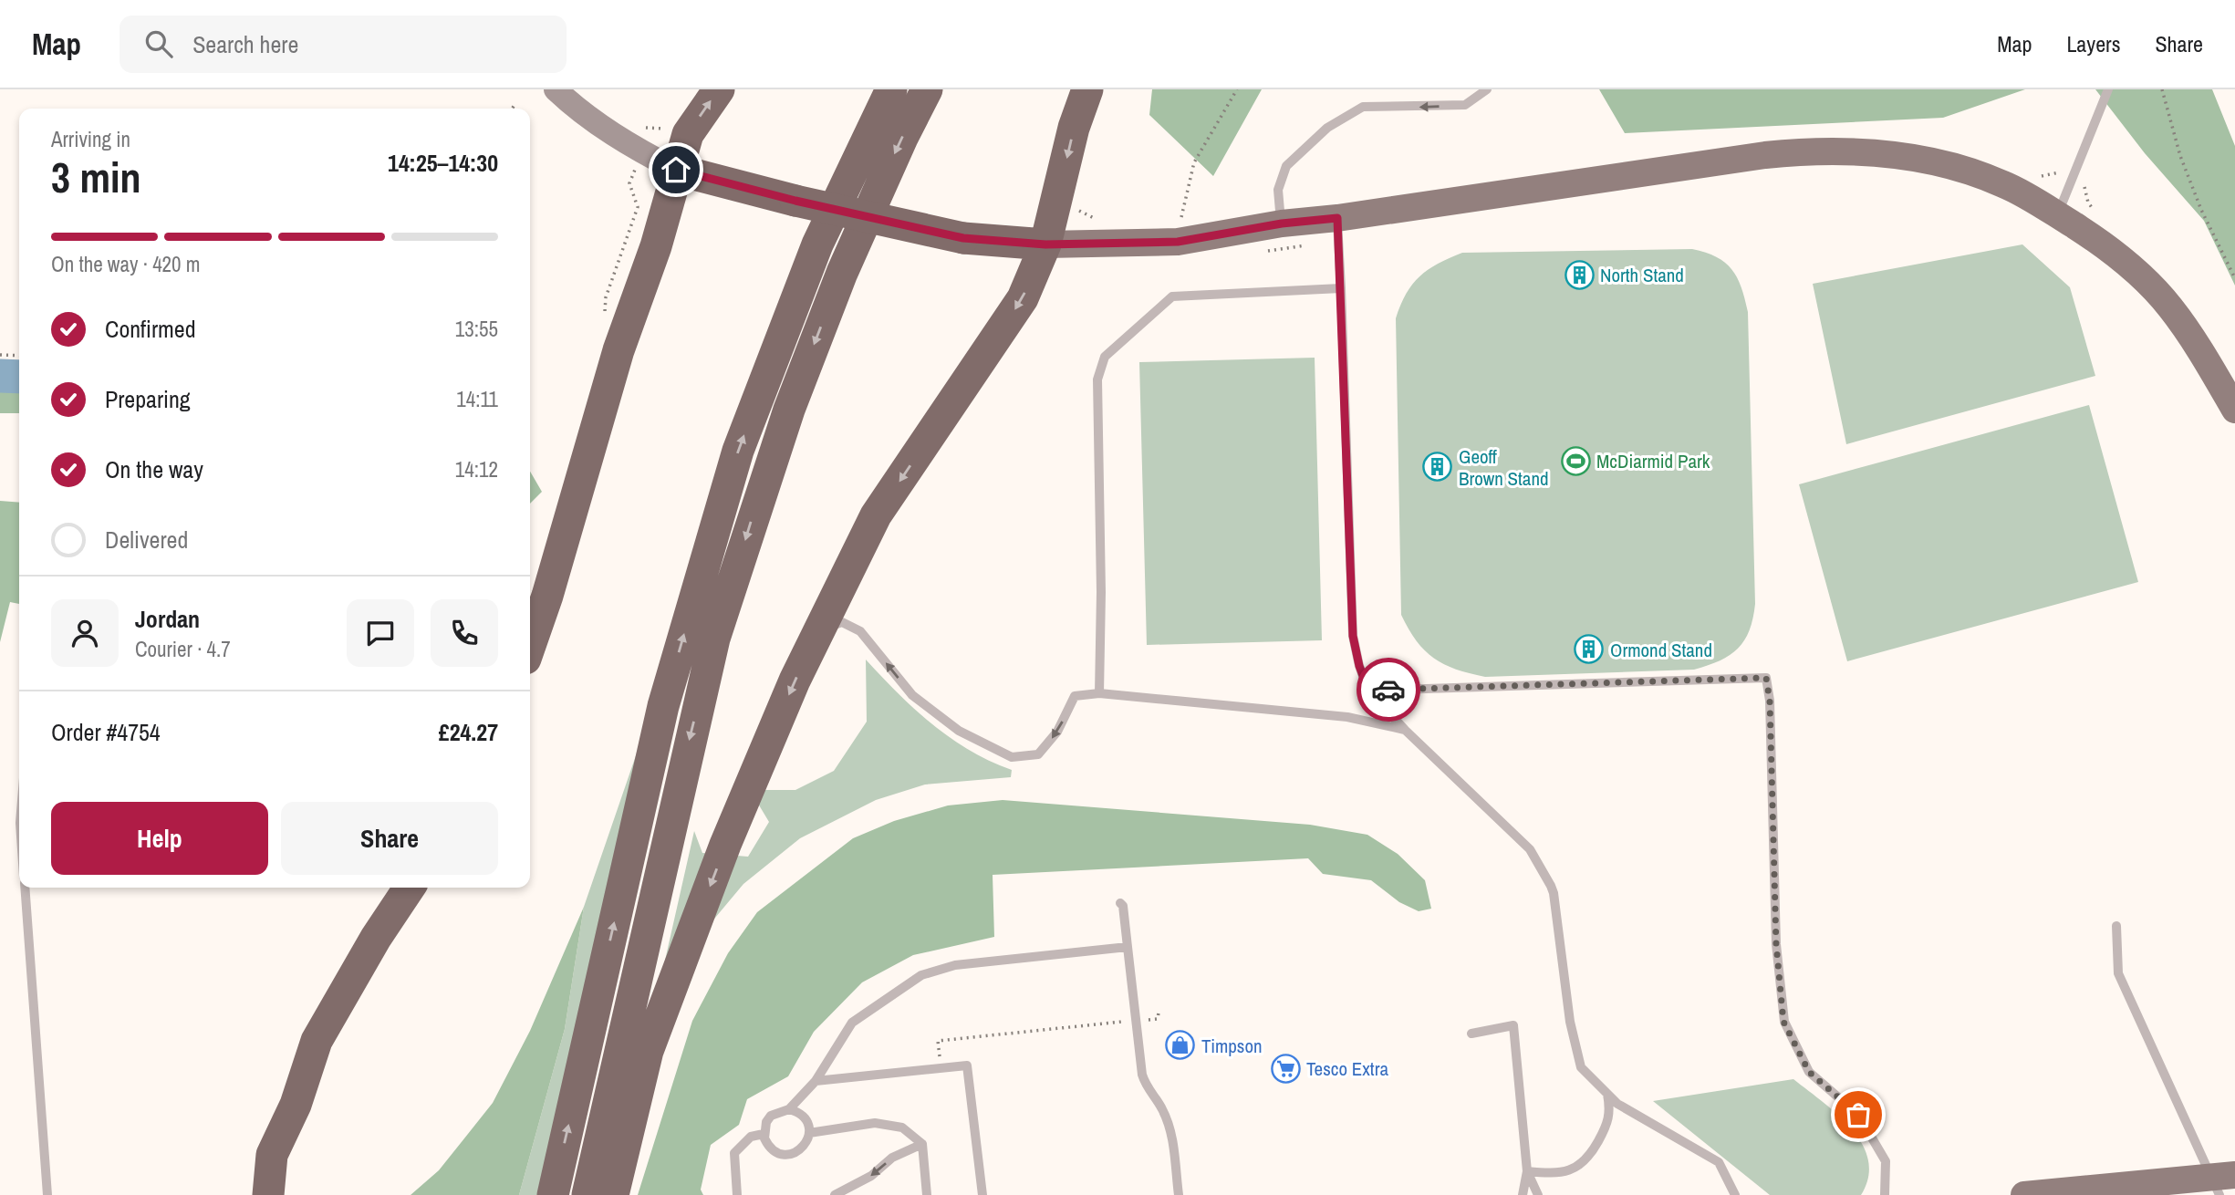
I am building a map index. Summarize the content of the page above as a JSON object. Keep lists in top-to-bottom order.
{
  "places": {
    "building": ["North Stand", "Geoff Brown Stand", "Ormond Stand"],
    "sports": ["McDiarmid Park"],
    "shop": ["Timpson"],
    "supermarket": ["Tesco Extra"]
  },
  "page": {
    "header": "Map",
    "search": "Search here",
    "nav": ["Map", "Layers", "Share"],
    "heading": ["3 min", "Arriving in", "14:25–14:30"],
    "panel": [
      "Jordan",
      "Courier · 4.7",
      "Order #4754",
      "£24.27"
    ],
    "bar": "On the way · 420 m",
    "list": [
      ["Confirmed", "13:55"],
      ["Preparing", "14:11"],
      ["On the way", "14:12"],
      "Delivered"
    ],
    "buttons": ["Help", "Share"]
  }
}
